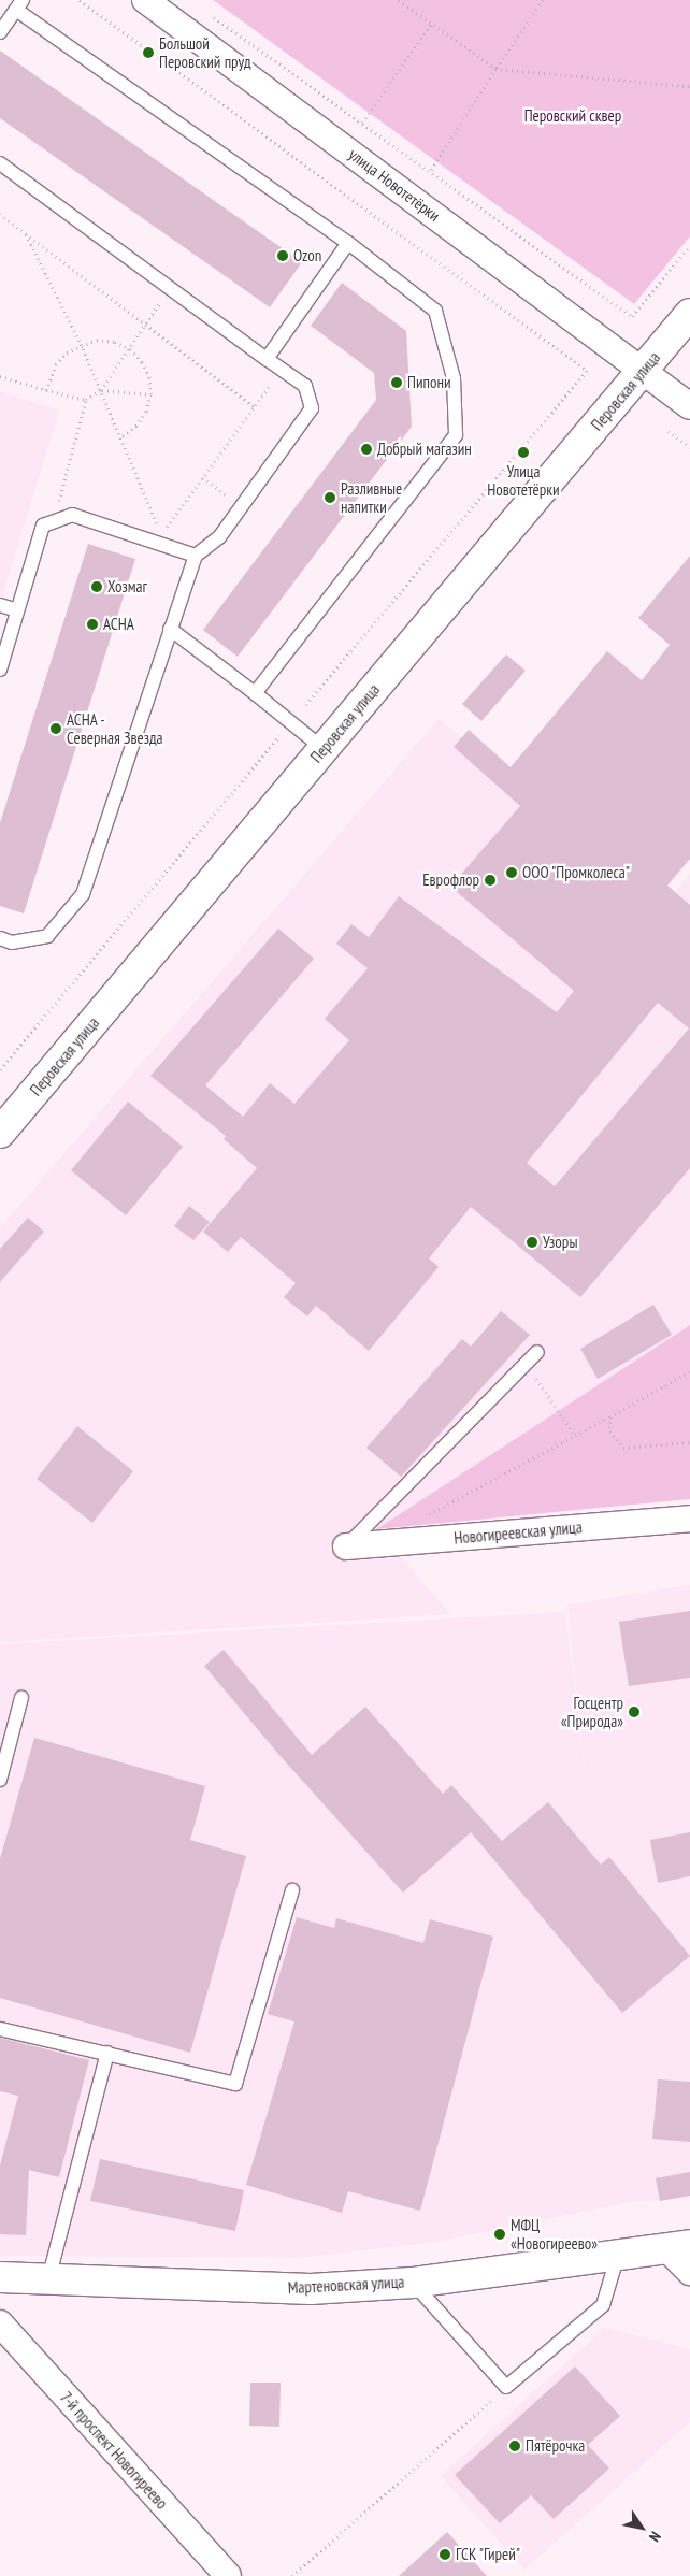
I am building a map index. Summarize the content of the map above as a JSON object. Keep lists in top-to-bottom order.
{
  "streets": {
    "main road": ["Перовская улица", "Мартеновская улица"],
    "street": ["улица Новотетёрки", "Новогиреевская улица", "7-й проспект Новогиреево"]
  },
  "crossings": [
    ["улица Новотетёрки", "Перовская улица"]
  ],
  "parks": ["Перовский сквер"],
  "places": [
    "Большой Перовский пруд",
    "Ozon",
    "Пипони",
    "Добрый магазин",
    "Улица Новотетёрки",
    "Разливные напитки",
    "Хозмаг",
    "АСНА",
    "АСНА - Северная Звезда",
    "ООО \"Промколеса\"",
    "Еврофлор",
    "Узоры",
    "Госцентр «Природа»",
    "МФЦ «Новогиреево»",
    "Пятёрочка",
    "ГСК \"Гирей\""
  ],
  "north": "bottom right"
}
